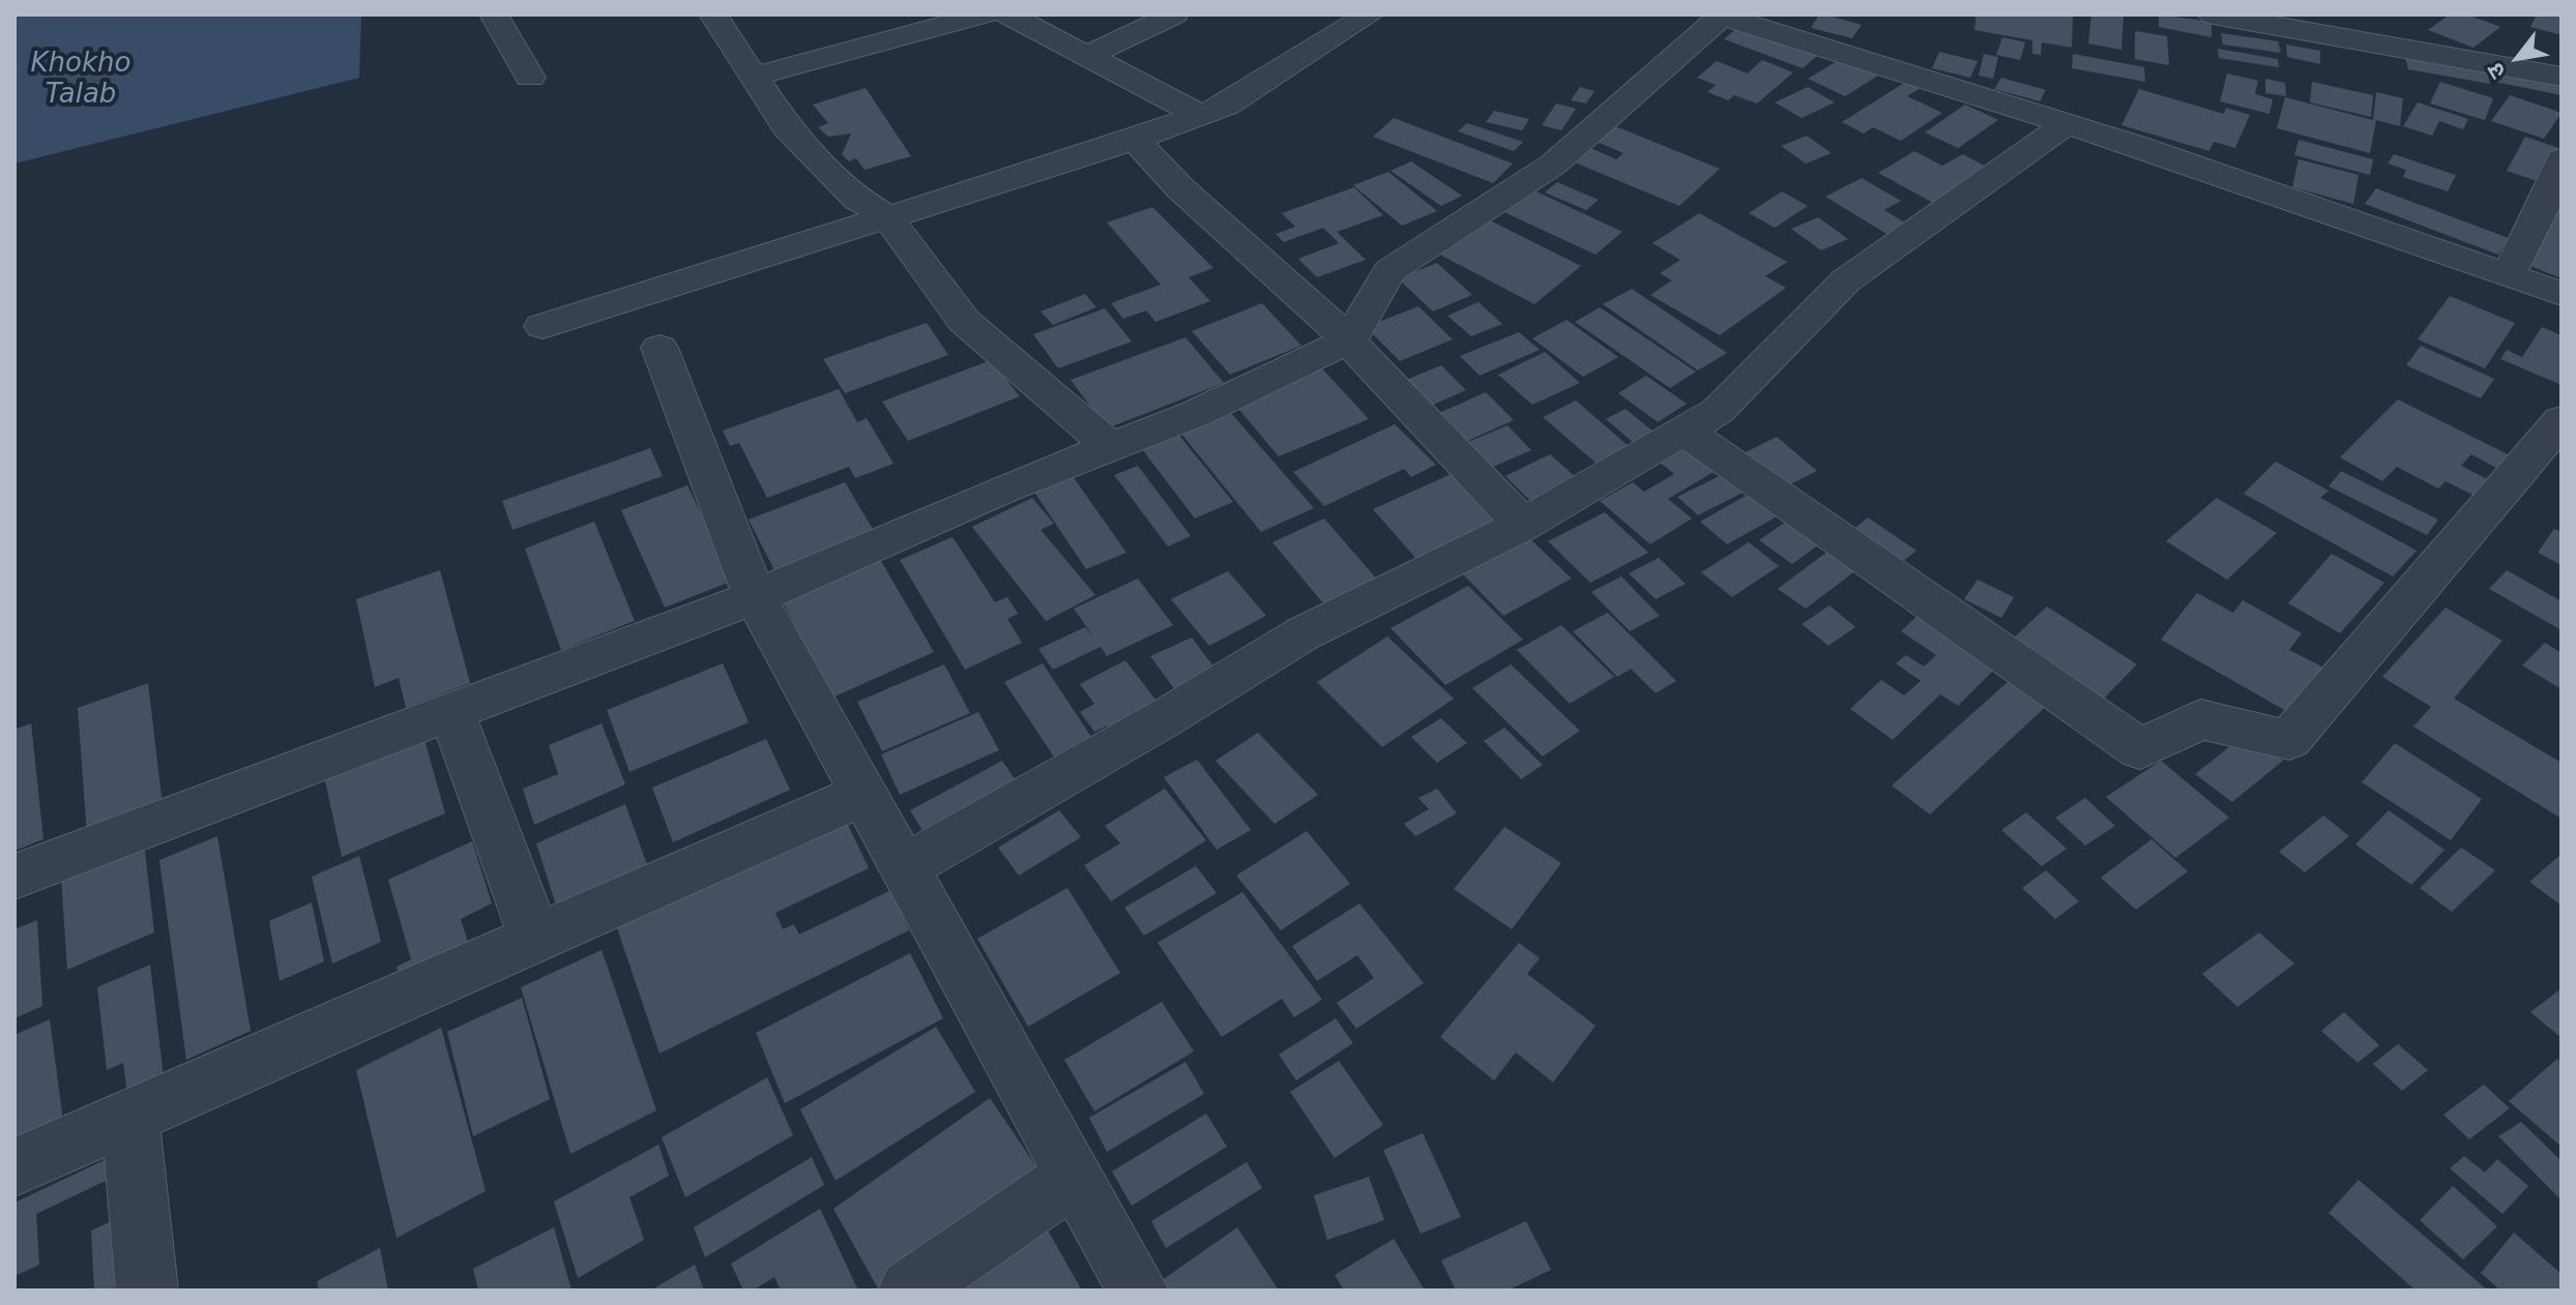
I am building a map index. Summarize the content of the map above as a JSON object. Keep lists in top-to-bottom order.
{
  "water": ["Khokho Talab"],
  "north": "bottom left"
}
